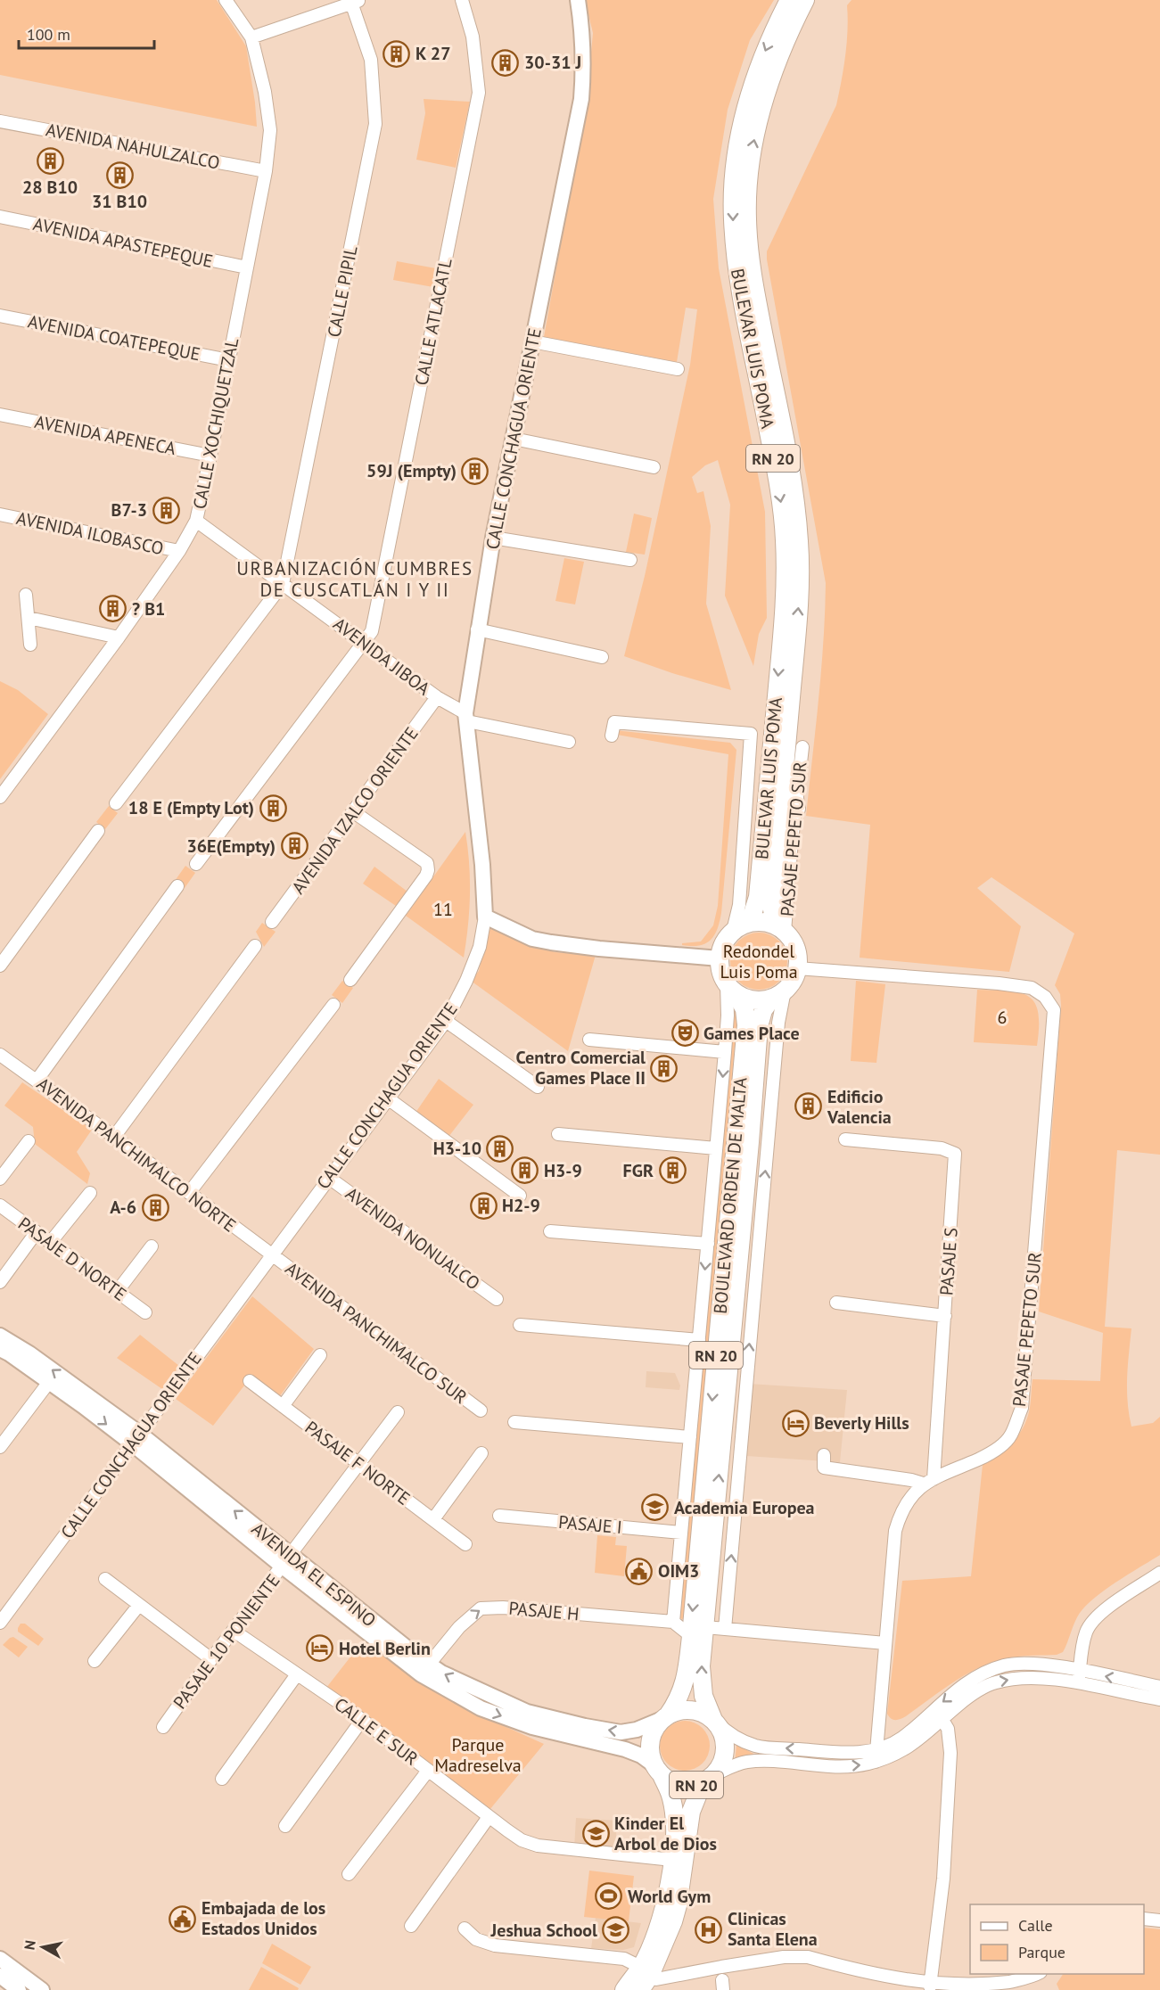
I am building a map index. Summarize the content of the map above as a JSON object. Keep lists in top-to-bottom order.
{
  "streets": {
    "highway": ["BULEVAR LUIS POMA", "RN 20", "BOULEVARD ORDEN DE MALTA"],
    "main road": ["CALLE CONCHAGUA ORIENTE", "AVENIDA EL ESPINO"],
    "street": [
      "AVENIDA NAHULZALCO",
      "AVENIDA APASTEPEQUE",
      "CALLE PIPIL",
      "CALLE ATLACATL",
      "AVENIDA COATEPEQUE",
      "CALLE XOCHIQUETZAL",
      "AVENIDA APENECA",
      "AVENIDA ILOBASCO",
      "AVENIDA JIBOA",
      "AVENIDA IZALCO ORIENTE",
      "PASAJE PEPETO SUR",
      "AVENIDA PANCHIMALCO NORTE",
      "AVENIDA NONUALCO",
      "PASAJE D NORTE",
      "PASAJE S",
      "AVENIDA PANCHIMALCO SUR",
      "PASAJE F NORTE",
      "PASAJE I",
      "PASAJE H",
      "PASAJE 10 PONIENTE",
      "CALLE E SUR"
    ]
  },
  "crossings": [
    ["AVENIDA NAHULZALCO", "CALLE XOCHIQUETZAL"],
    ["AVENIDA APASTEPEQUE", "CALLE XOCHIQUETZAL"],
    ["CALLE PIPIL", "AVENIDA JIBOA"],
    ["CALLE ATLACATL", "AVENIDA JIBOA"],
    ["AVENIDA COATEPEQUE", "CALLE XOCHIQUETZAL"],
    ["BULEVAR LUIS POMA", "RN 20"],
    ["BULEVAR LUIS POMA", "PASAJE PEPETO SUR"],
    ["BULEVAR LUIS POMA", "BOULEVARD ORDEN DE MALTA"],
    ["CALLE XOCHIQUETZAL", "AVENIDA APENECA"],
    ["CALLE XOCHIQUETZAL", "AVENIDA ILOBASCO"],
    ["CALLE XOCHIQUETZAL", "AVENIDA JIBOA"],
    ["CALLE CONCHAGUA ORIENTE", "AVENIDA JIBOA"],
    ["CALLE CONCHAGUA ORIENTE", "AVENIDA PANCHIMALCO NORTE"],
    ["CALLE CONCHAGUA ORIENTE", "AVENIDA NONUALCO"],
    ["CALLE CONCHAGUA ORIENTE", "AVENIDA PANCHIMALCO SUR"],
    ["CALLE CONCHAGUA ORIENTE", "AVENIDA EL ESPINO"],
    ["RN 20", "PASAJE PEPETO SUR"],
    ["RN 20", "BOULEVARD ORDEN DE MALTA"],
    ["RN 20", "AVENIDA EL ESPINO"],
    ["RN 20", "CALLE E SUR"],
    ["AVENIDA JIBOA", "AVENIDA IZALCO ORIENTE"],
    ["PASAJE PEPETO SUR", "BOULEVARD ORDEN DE MALTA"],
    ["PASAJE PEPETO SUR", "PASAJE S"],
    ["AVENIDA PANCHIMALCO NORTE", "AVENIDA PANCHIMALCO SUR"],
    ["BOULEVARD ORDEN DE MALTA", "AVENIDA EL ESPINO"],
    ["PASAJE F NORTE", "PASAJE 10 PONIENTE"],
    ["AVENIDA EL ESPINO", "PASAJE H"],
    ["AVENIDA EL ESPINO", "PASAJE 10 PONIENTE"],
    ["PASAJE 10 PONIENTE", "CALLE E SUR"]
  ],
  "one_way": ["PASAJE H"],
  "districts": ["URBANIZACIÓN CUMBRES DE CUSCATLÁN I Y II"],
  "parks": [
    "11",
    "Redondel Luis Poma",
    "6",
    "Parque Madreselva"
  ],
  "places": {
    "building": [
      "K 27",
      "30-31 J",
      "28 B10",
      "31 B10",
      "59J (Empty)",
      "B7-3",
      "? B1",
      "18 E (Empty Lot)",
      "36E(Empty)",
      "Centro Comercial Games Place II",
      "Edificio Valencia",
      "H3-10",
      "H3-9",
      "FGR",
      "H2-9",
      "A-6"
    ],
    "theatre": ["Games Place"],
    "hotel": ["Beverly Hills", "Hotel Berlin"],
    "school or university": ["Academia Europea", "Kinder El Arbol de Dios", "Jeshua School"],
    "public building": ["OIM3", "Embajada de los Estados Unidos"],
    "sports": ["World Gym"],
    "hospital": ["Clinicas Santa Elena"]
  },
  "legend": ["Calle", "Parque"],
  "scale_bar": "100 m",
  "north": "left"
}
